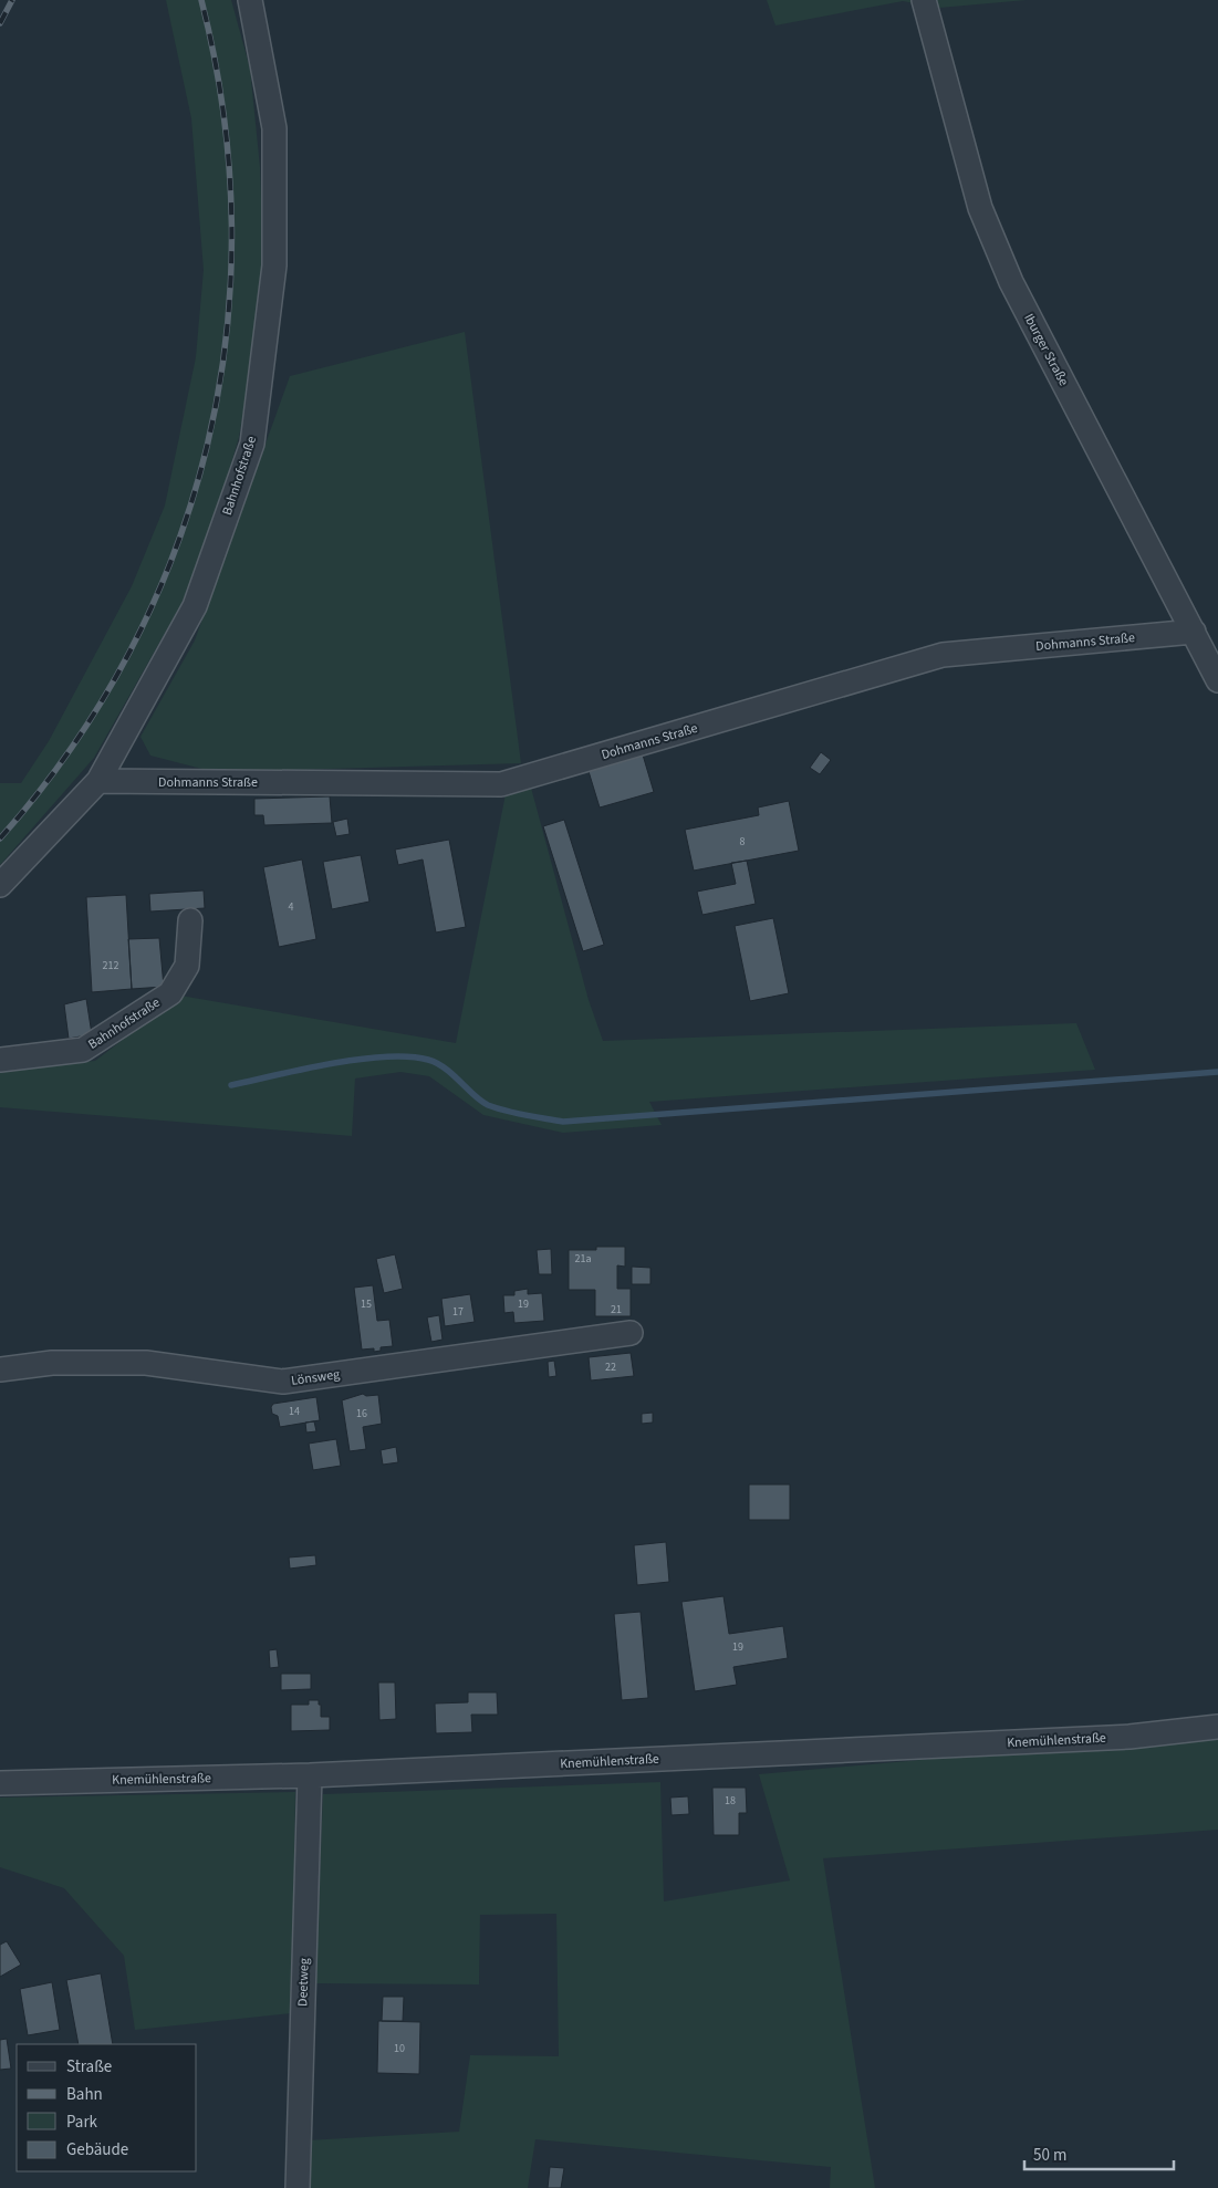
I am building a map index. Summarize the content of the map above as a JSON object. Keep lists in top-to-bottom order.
{
  "streets": {
    "street": [
      "Iburger Straße",
      "Bahnhofstraße",
      "Dohmanns Straße",
      "Lönsweg",
      "Knemühlenstraße",
      "Deetweg"
    ]
  },
  "crossings": [
    ["Iburger Straße", "Dohmanns Straße"],
    ["Bahnhofstraße", "Dohmanns Straße"],
    ["Knemühlenstraße", "Deetweg"]
  ],
  "house_numbers": [
    "8",
    "4",
    "212",
    "21a",
    "15",
    "19",
    "21",
    "17",
    "22",
    "14",
    "16",
    "19",
    "18",
    "10"
  ],
  "legend": [
    "Straße",
    "Bahn",
    "Park",
    "Gebäude"
  ],
  "scale_bar": "50 m"
}
